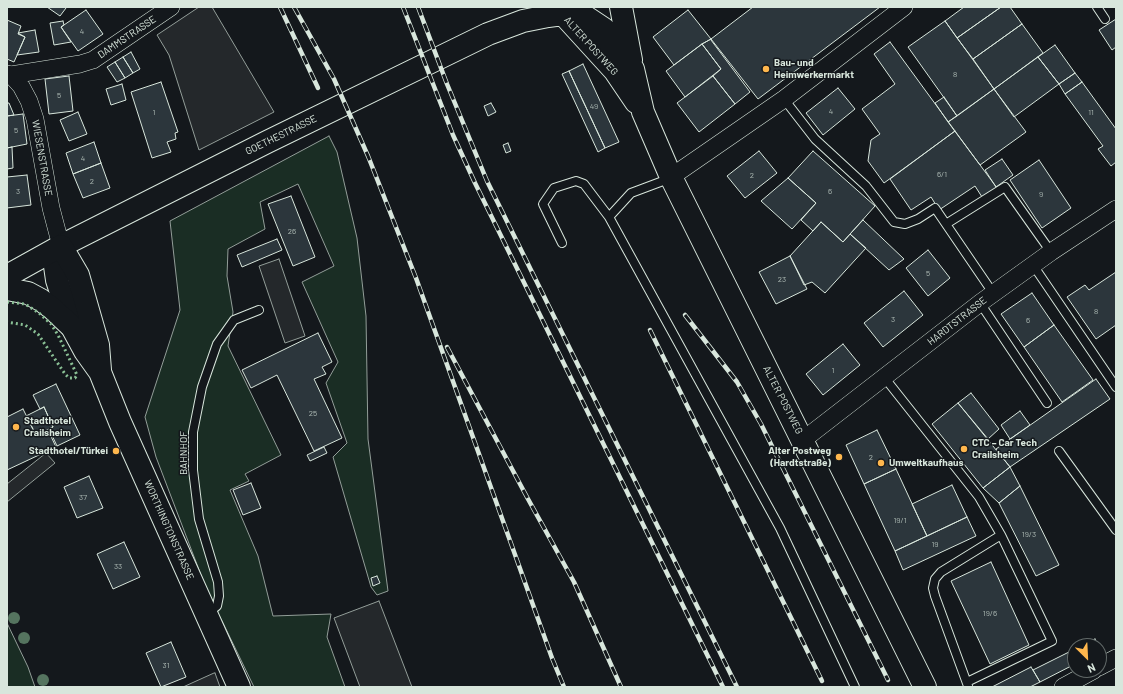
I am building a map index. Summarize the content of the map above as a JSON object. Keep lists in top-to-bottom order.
{
  "streets": {
    "main road": ["ALTER POSTWEG", "GOETHESTRASSE", "WORTHINGTONSTRASSE"],
    "street": ["DAMMSTRASSE", "WIESENSTRASSE", "HARDTSTRASSE"],
    "lane": ["BAHNHOF"]
  },
  "crossings": [
    ["DAMMSTRASSE", "WIESENSTRASSE"],
    ["ALTER POSTWEG", "GOETHESTRASSE"],
    ["ALTER POSTWEG", "HARDTSTRASSE"],
    ["GOETHESTRASSE", "WIESENSTRASSE"],
    ["GOETHESTRASSE", "WORTHINGTONSTRASSE"],
    ["WIESENSTRASSE", "WORTHINGTONSTRASSE"],
    ["BAHNHOF", "WORTHINGTONSTRASSE"]
  ],
  "places": [
    "Bau- und Heimwerkermarkt",
    "Stadthotel Crailsheim",
    "CTC – Car Tech Crailsheim",
    "Stadthotel/Türkei",
    "Alter Postweg (Hardtstraße)",
    "Umweltkaufhaus"
  ],
  "house_numbers": [
    "4",
    "8",
    "5",
    "49",
    "4",
    "1",
    "11",
    "5",
    "4",
    "6/1",
    "2",
    "2",
    "3",
    "6",
    "9",
    "26",
    "5",
    "23",
    "8",
    "3",
    "6",
    "1",
    "25",
    "2",
    "37",
    "19/1",
    "19/3",
    "19",
    "33",
    "19/6",
    "31"
  ],
  "north": "bottom right"
}
